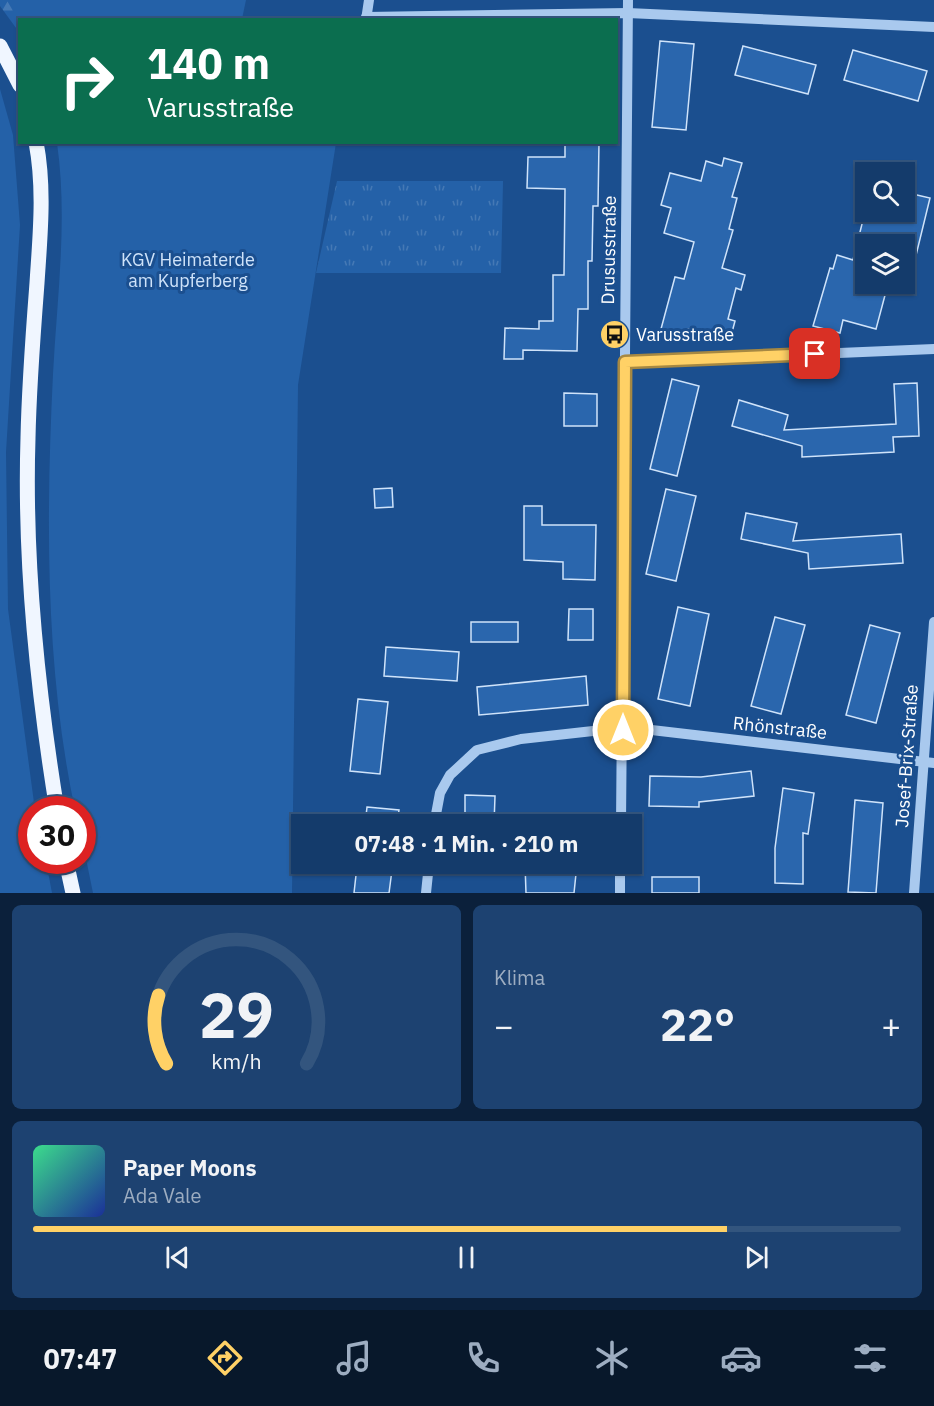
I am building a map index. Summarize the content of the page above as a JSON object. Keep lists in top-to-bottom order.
{
  "streets": {
    "street": ["Drususstraße", "Rhönstraße", "Josef-Brix-Straße"]
  },
  "crossings": [
    ["Drususstraße", "Rhönstraße"],
    ["Rhönstraße", "Josef-Brix-Straße"]
  ],
  "parks": ["KGV Heimaterde am Kupferberg"],
  "places": {
    "bus stop": ["Varusstraße"]
  },
  "page": {
    "turn": ["140 m", "Varusstraße"],
    "limit": "30",
    "trip": "07:48 · 1 Min. · 210 m",
    "tile": "Klima",
    "heat": ["−", "22°", "+"],
    "song": ["Paper Moons", "Ada Vale"],
    "tabs": "07:47",
    "gauge": ["29", "km/h"]
  }
}
